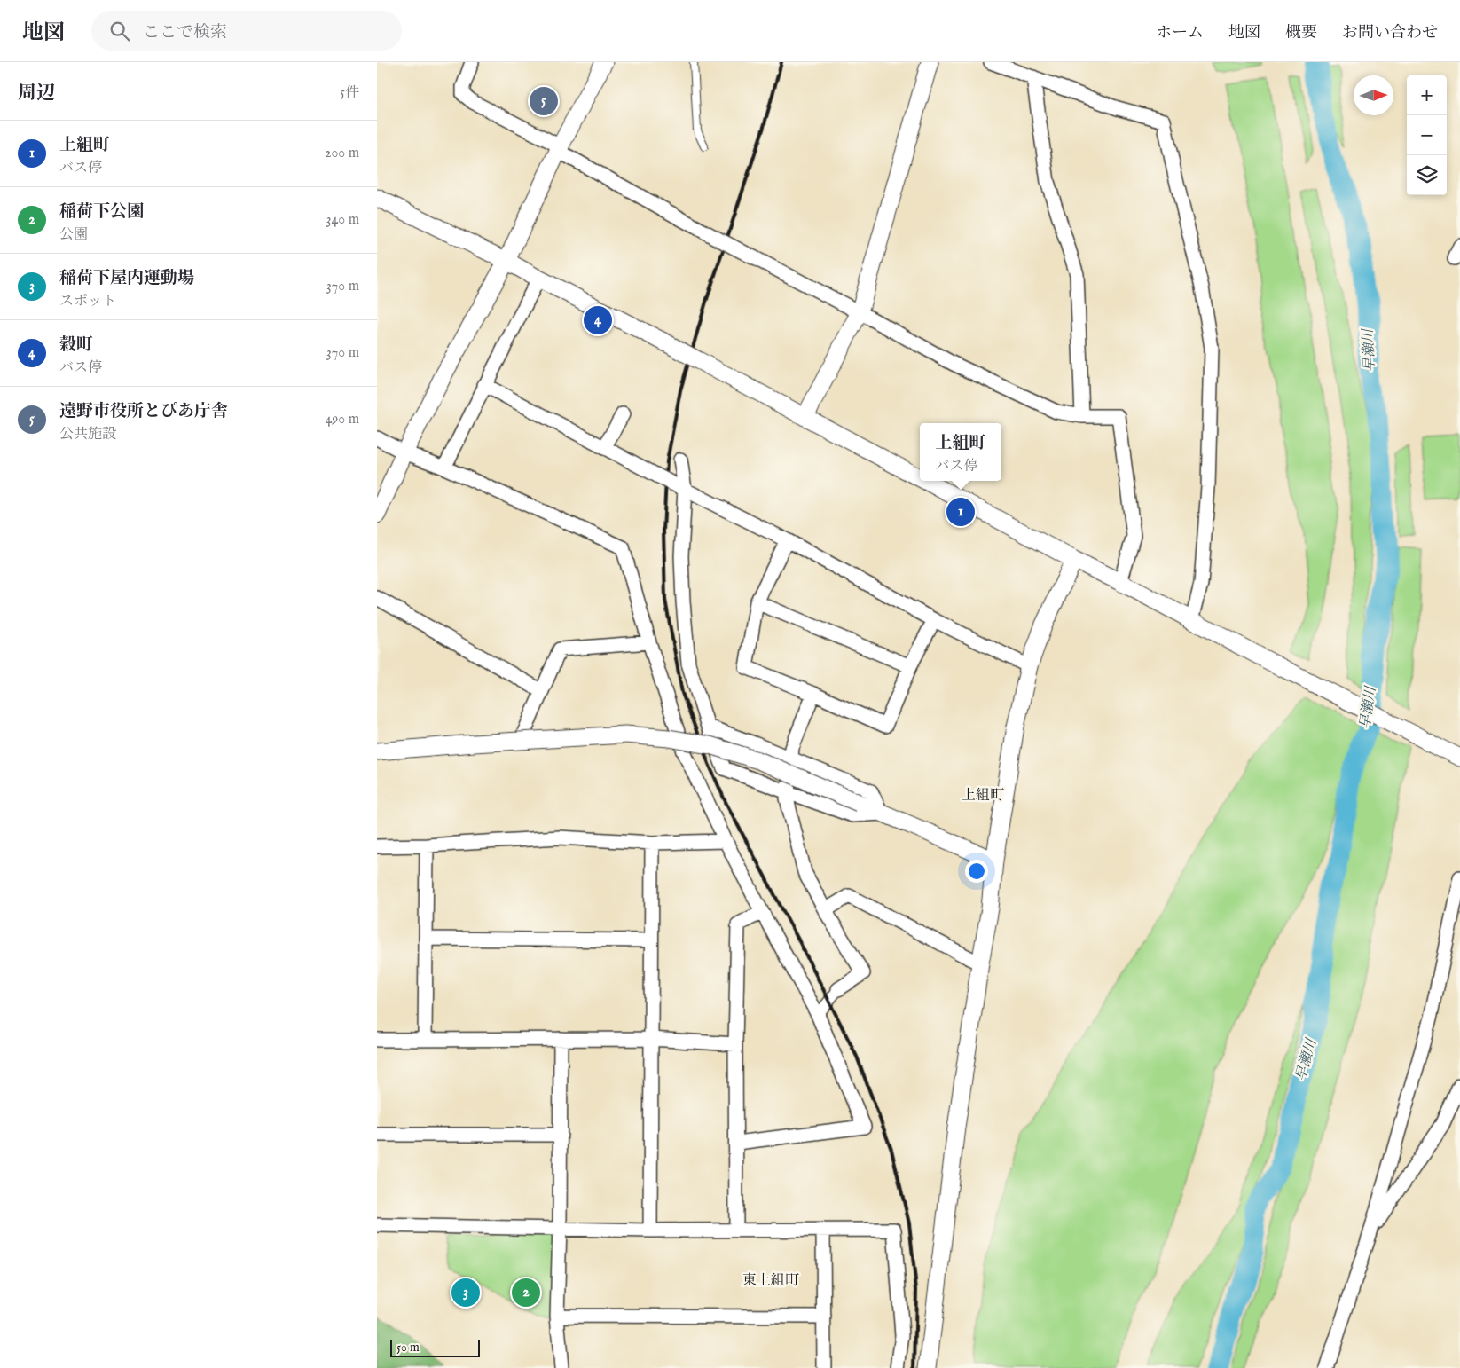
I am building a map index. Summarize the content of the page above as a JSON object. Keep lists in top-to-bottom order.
{
  "districts": ["上組町", "東上組町"],
  "water": ["早瀬川"],
  "scale_bar": "50 m",
  "north": "right",
  "page": {
    "header": "地図",
    "search": "ここで検索",
    "nav": [
      "ホーム",
      "地図",
      "概要",
      "お問い合わせ"
    ],
    "heading": ["周辺", "5件"],
    "map_buttons": ["+", "−"],
    "pins": [
      "5",
      "4",
      "1",
      "2",
      "3"
    ],
    "list": [
      {
        "mark": "1",
        "name": "上組町",
        "note": "バス停",
        "value": "200 m"
      },
      {
        "mark": "2",
        "name": "稲荷下公園",
        "note": "公園",
        "value": "340 m"
      },
      {
        "mark": "3",
        "name": "稲荷下屋内運動場",
        "note": "スポット",
        "value": "370 m"
      },
      {
        "mark": "4",
        "name": "穀町",
        "note": "バス停",
        "value": "370 m"
      },
      {
        "mark": "5",
        "name": "遠野市役所とぴあ庁舎",
        "note": "公共施設",
        "value": "490 m"
      }
    ],
    "popup": ["上組町", "バス停"],
    "scale": "50 m"
  }
}
